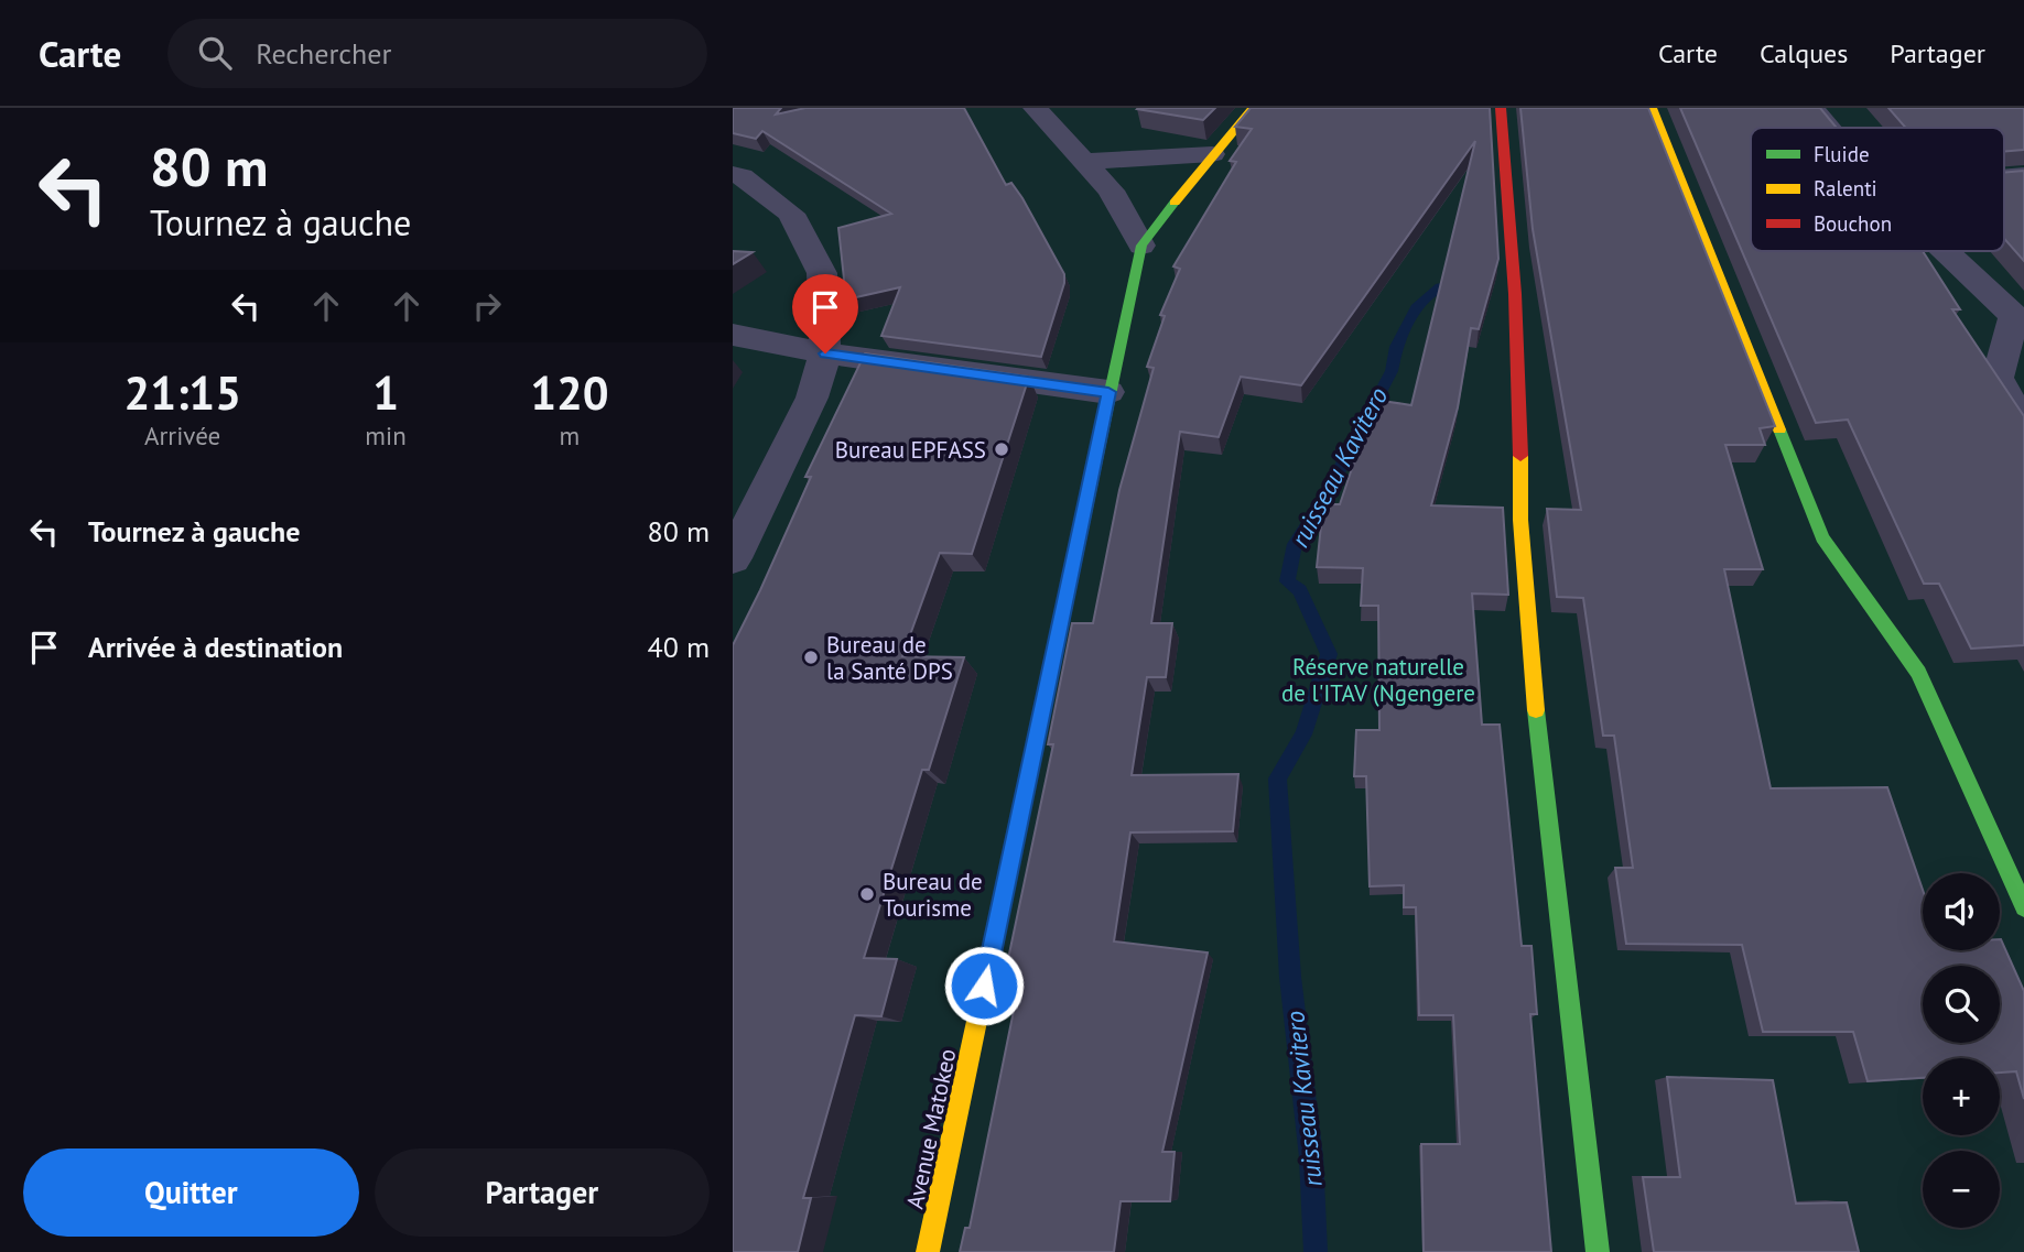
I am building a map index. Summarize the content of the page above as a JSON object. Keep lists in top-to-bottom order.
{
  "streets": {
    "street": ["Avenue Matokeo"]
  },
  "water": ["ruisseau Kavitero"],
  "parks": ["Réserve naturelle de l'ITAV (Ngengere"],
  "places": ["Bureau EPFASS", "Bureau de la Santé DPS", "Bureau de Tourisme"],
  "legend": ["Fluide", "Ralenti", "Bouchon"],
  "page": {
    "header": "Carte",
    "search": "Rechercher",
    "nav": ["Carte", "Calques", "Partager"],
    "turn": ["80 m", "Tournez à gauche"],
    "eta": [
      "21:15",
      "Arrivée",
      "1",
      "min",
      "120",
      "m"
    ],
    "list": [
      {
        "name": "Tournez à gauche",
        "value": "80 m"
      },
      {
        "name": "Arrivée à destination",
        "value": "40 m"
      }
    ],
    "map_buttons": ["+", "−"],
    "buttons": ["Quitter", "Partager"]
  }
}
